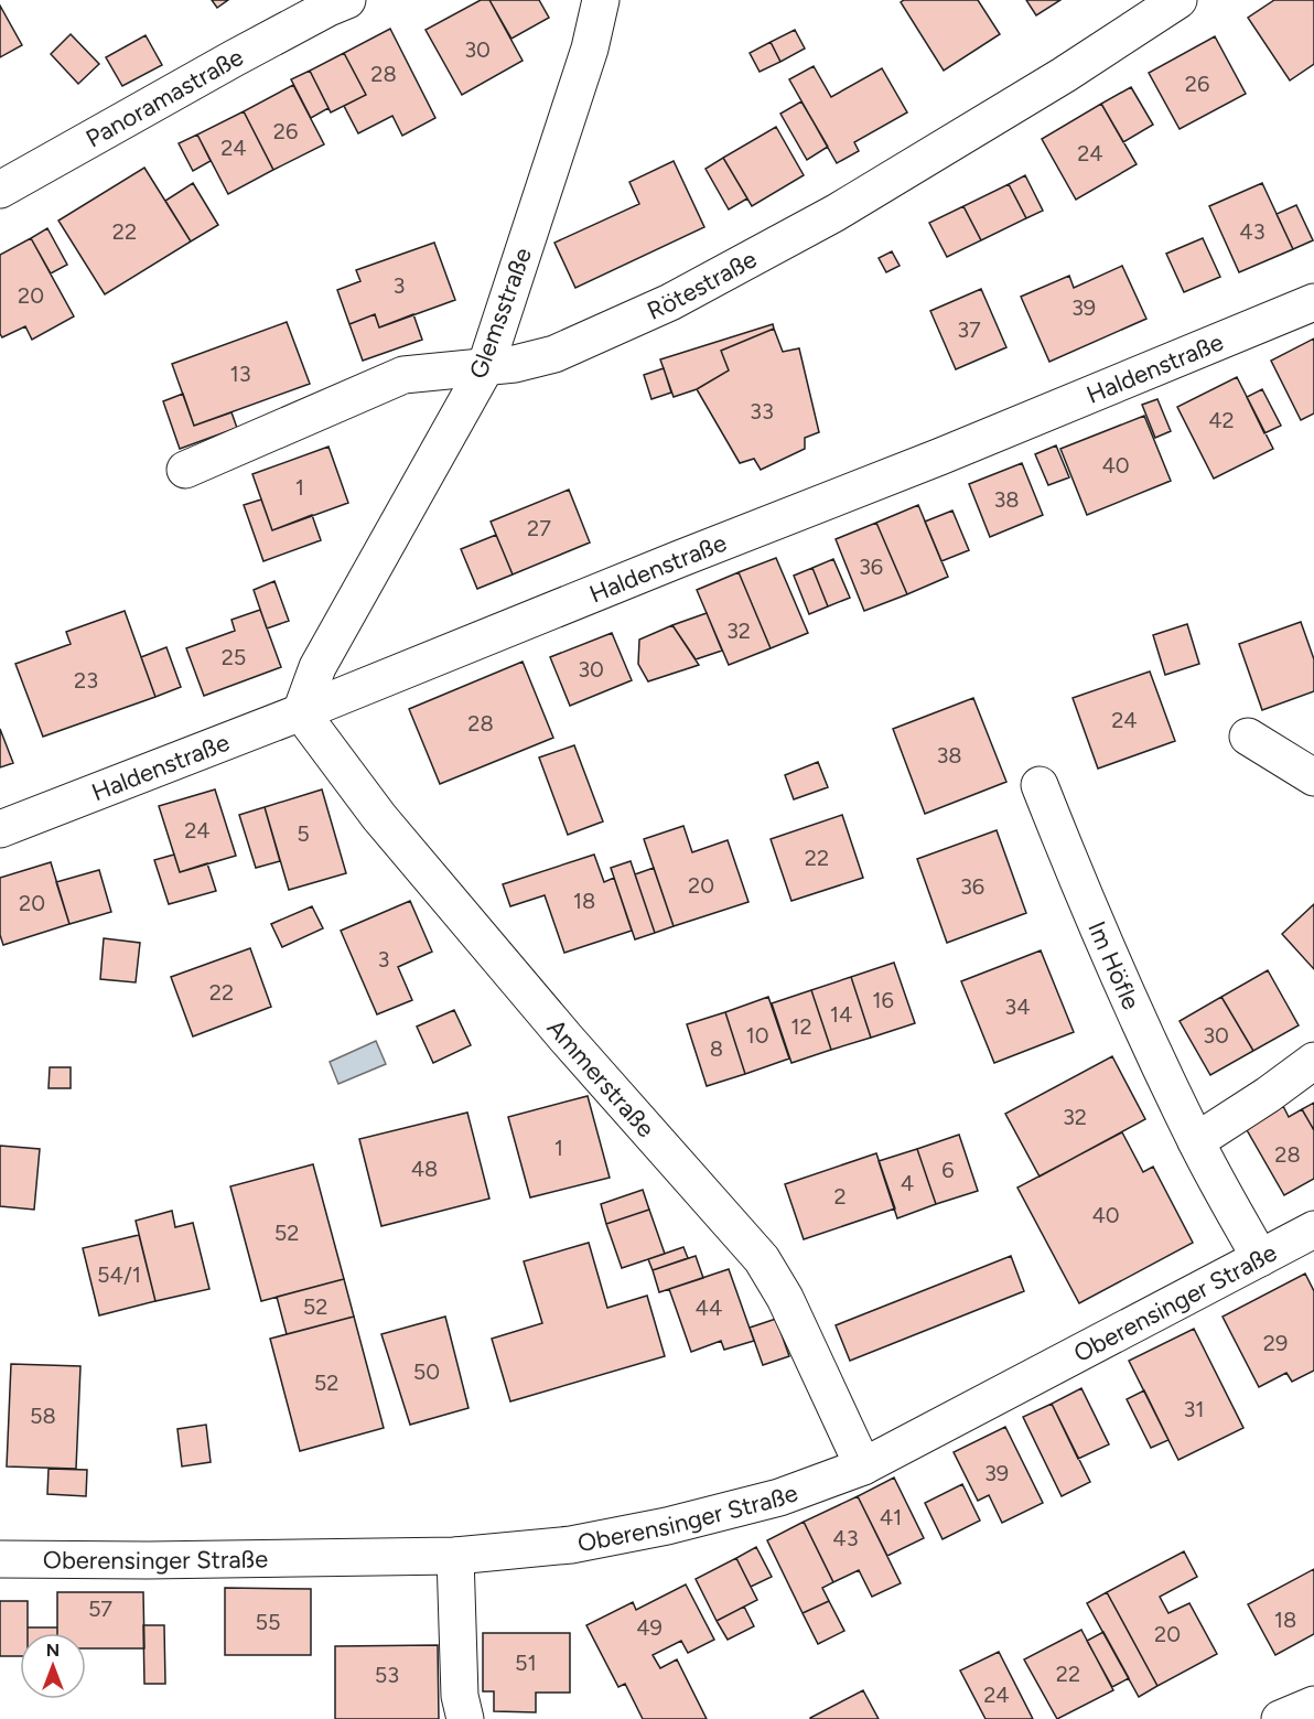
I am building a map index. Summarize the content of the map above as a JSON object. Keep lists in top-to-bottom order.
{
  "streets": {
    "street": [
      "Panoramastraße",
      "Rötestraße",
      "Glemsstraße",
      "Haldenstraße",
      "Im Höfle",
      "Ammerstraße",
      "Oberensinger Straße"
    ]
  },
  "crossings": [
    ["Rötestraße", "Glemsstraße"],
    ["Glemsstraße", "Haldenstraße"],
    ["Glemsstraße", "Ammerstraße"],
    ["Haldenstraße", "Ammerstraße"],
    ["Im Höfle", "Oberensinger Straße"],
    ["Ammerstraße", "Oberensinger Straße"]
  ],
  "house_numbers": [
    "30",
    "28",
    "26",
    "26",
    "24",
    "24",
    "22",
    "43",
    "3",
    "20",
    "39",
    "37",
    "13",
    "33",
    "42",
    "40",
    "1",
    "38",
    "27",
    "36",
    "32",
    "25",
    "30",
    "23",
    "24",
    "28",
    "38",
    "24",
    "5",
    "22",
    "20",
    "36",
    "18",
    "20",
    "3",
    "22",
    "16",
    "34",
    "14",
    "12",
    "10",
    "30",
    "8",
    "32",
    "1",
    "28",
    "48",
    "6",
    "4",
    "2",
    "40",
    "52",
    "54/1",
    "52",
    "44",
    "29",
    "50",
    "52",
    "31",
    "58",
    "39",
    "41",
    "43",
    "57",
    "18",
    "55",
    "49",
    "20",
    "51",
    "22",
    "53",
    "24"
  ],
  "north": "top"
}
